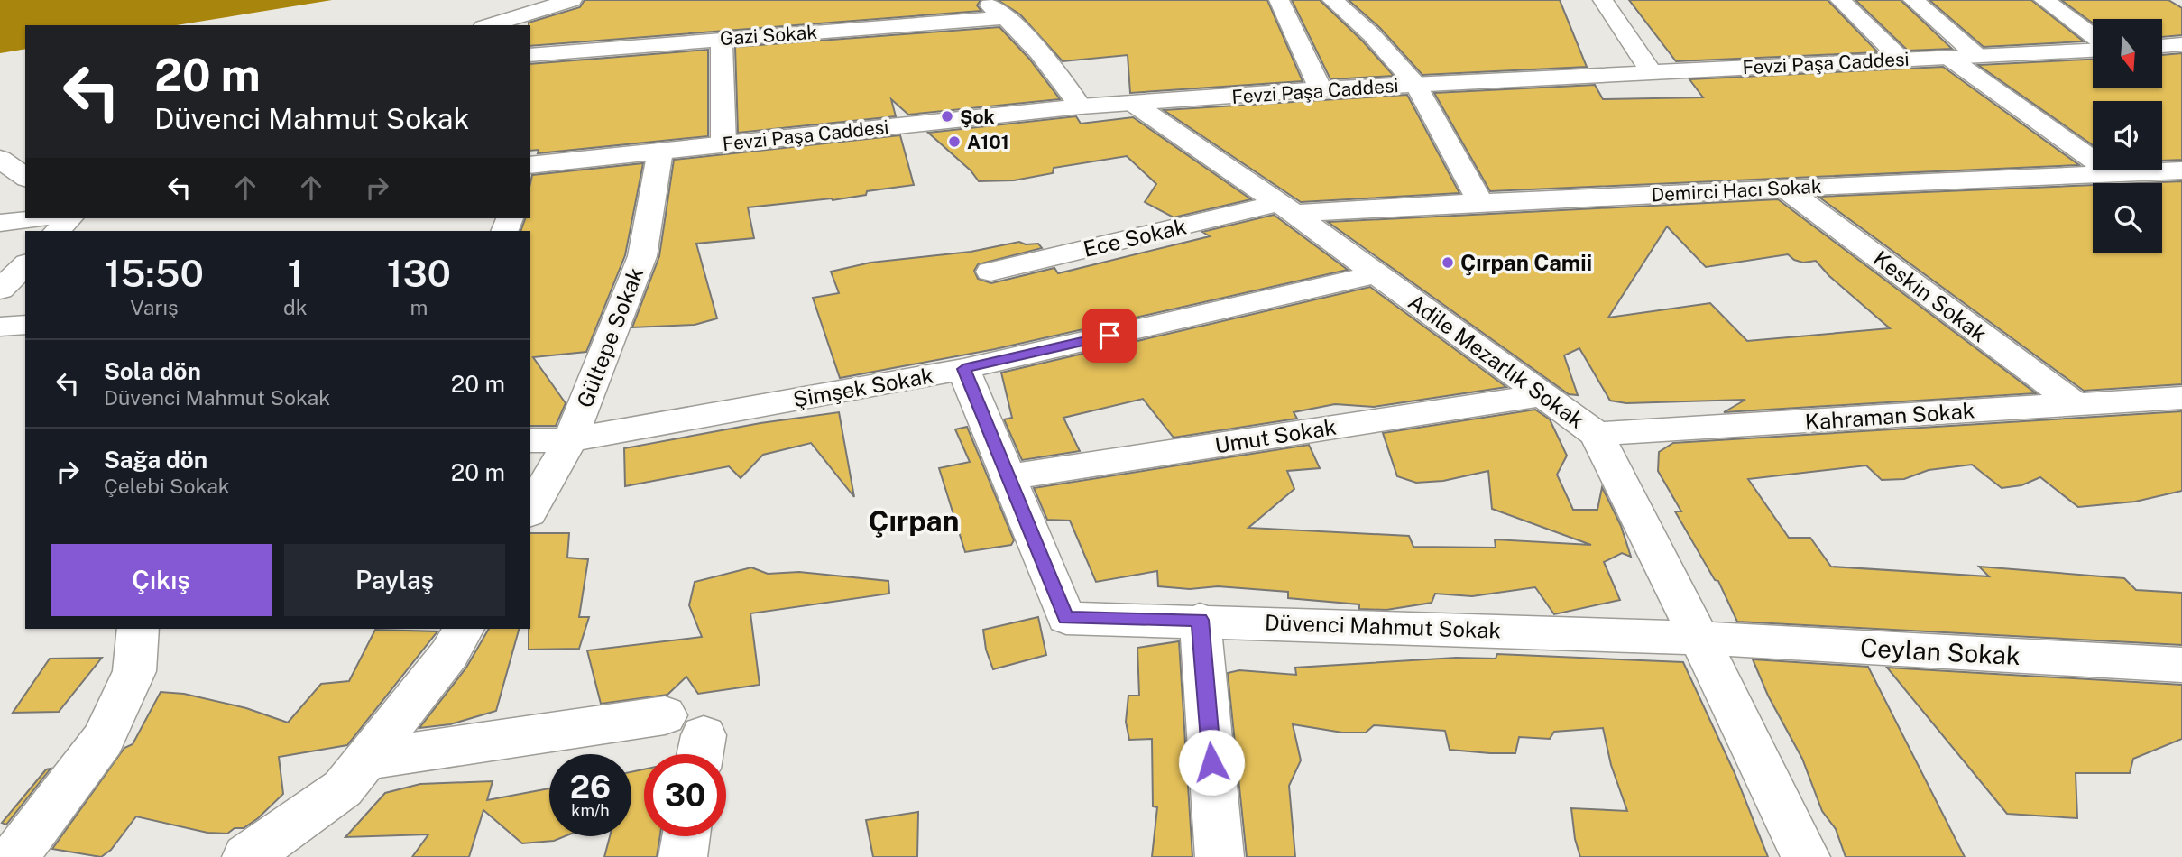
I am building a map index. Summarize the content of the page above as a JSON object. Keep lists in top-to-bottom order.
{
  "streets": {
    "street": [
      "Gazi Sokak",
      "Fevzi Paşa Caddesi",
      "Demirci Hacı Sokak",
      "Ece Sokak",
      "Keskin Sokak",
      "Gültepe Sokak",
      "Adile Mezarlık Sokak",
      "Şimşek Sokak",
      "Kahraman Sokak",
      "Umut Sokak",
      "Düvenci Mahmut Sokak",
      "Ceylan Sokak"
    ]
  },
  "crossings": [
    ["Fevzi Paşa Caddesi", "Gültepe Sokak"],
    ["Fevzi Paşa Caddesi", "Adile Mezarlık Sokak"],
    ["Demirci Hacı Sokak", "Ece Sokak"],
    ["Demirci Hacı Sokak", "Keskin Sokak"],
    ["Demirci Hacı Sokak", "Adile Mezarlık Sokak"],
    ["Ece Sokak", "Adile Mezarlık Sokak"],
    ["Keskin Sokak", "Kahraman Sokak"],
    ["Gültepe Sokak", "Şimşek Sokak"],
    ["Adile Mezarlık Sokak", "Şimşek Sokak"],
    ["Adile Mezarlık Sokak", "Kahraman Sokak"],
    ["Adile Mezarlık Sokak", "Umut Sokak"],
    ["Adile Mezarlık Sokak", "Düvenci Mahmut Sokak"],
    ["Adile Mezarlık Sokak", "Ceylan Sokak"],
    ["Umut Sokak", "Düvenci Mahmut Sokak"],
    ["Düvenci Mahmut Sokak", "Ceylan Sokak"]
  ],
  "districts": ["Çırpan"],
  "places": ["Şok", "A101", "Çırpan Camii"],
  "north": "bottom",
  "page": {
    "turn": ["20 m", "Düvenci Mahmut Sokak"],
    "eta": [
      "15:50",
      "Varış",
      "1",
      "dk",
      "130",
      "m"
    ],
    "list": [
      {
        "name": "Sola dön",
        "note": "Düvenci Mahmut Sokak",
        "value": "20 m"
      },
      {
        "name": "Sağa dön",
        "note": "Çelebi Sokak",
        "value": "20 m"
      }
    ],
    "buttons": ["Çıkış", "Paylaş"],
    "speed": "26 km/h",
    "limit": "30"
  }
}
